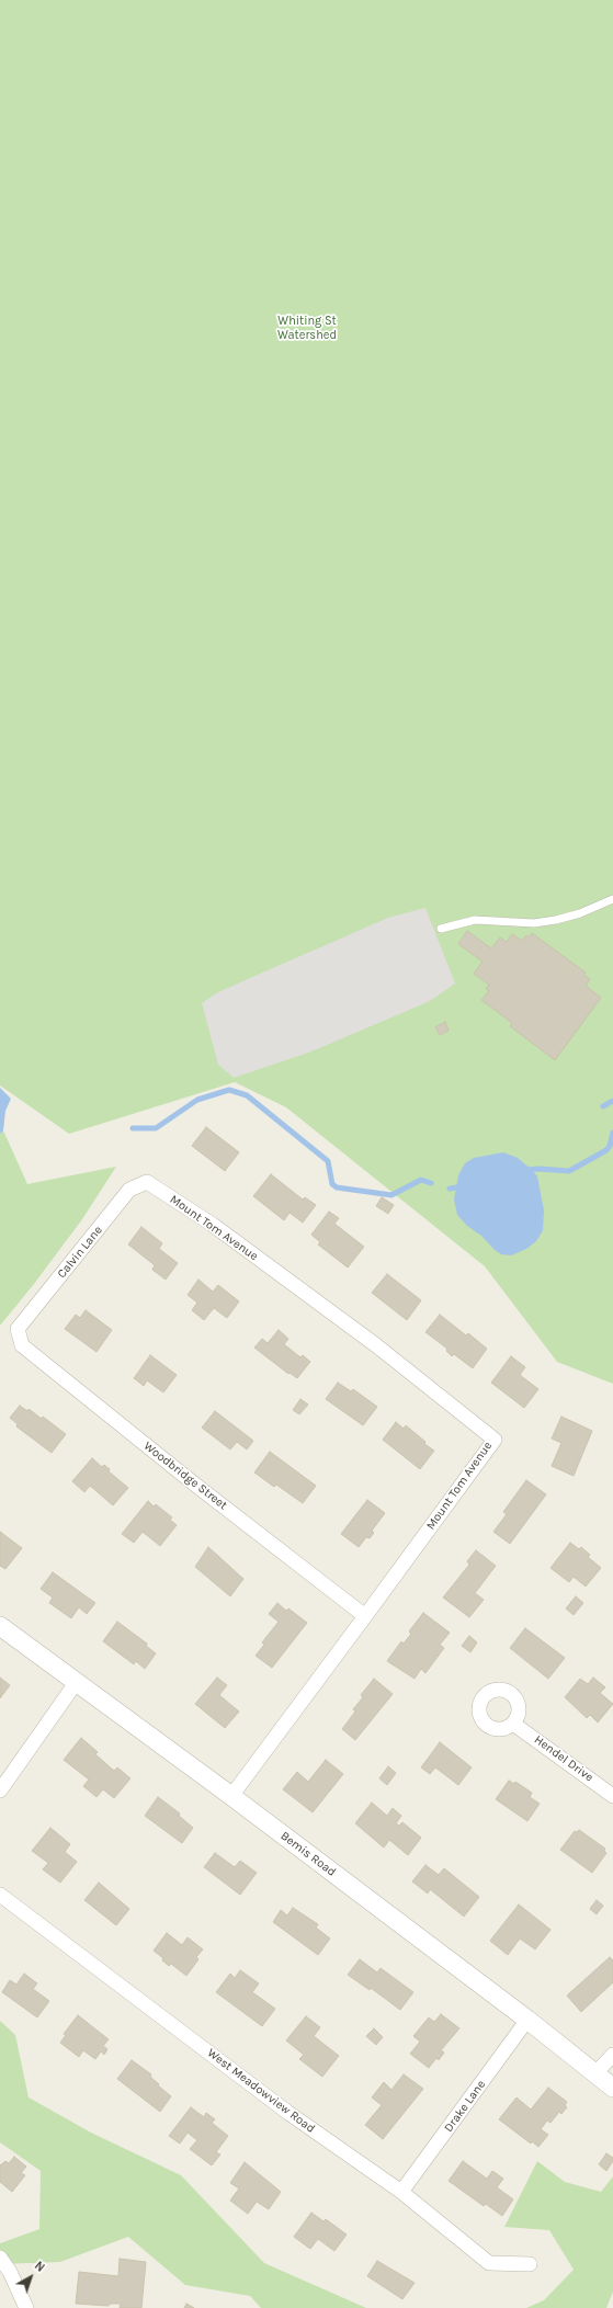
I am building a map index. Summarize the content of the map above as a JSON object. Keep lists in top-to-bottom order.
{
  "streets": {
    "street": [
      "Mount Tom Avenue",
      "Calvin Lane",
      "Woodbridge Street",
      "Hendel Drive",
      "Bemis Road",
      "West Meadowview Road",
      "Drake Lane"
    ]
  },
  "crossings": [
    ["Mount Tom Avenue", "Calvin Lane"],
    ["Mount Tom Avenue", "Woodbridge Street"],
    ["Mount Tom Avenue", "Bemis Road"],
    ["Calvin Lane", "Woodbridge Street"],
    ["Bemis Road", "Drake Lane"],
    ["West Meadowview Road", "Drake Lane"]
  ],
  "parks": ["Whiting St Watershed"],
  "north": "top right"
}
